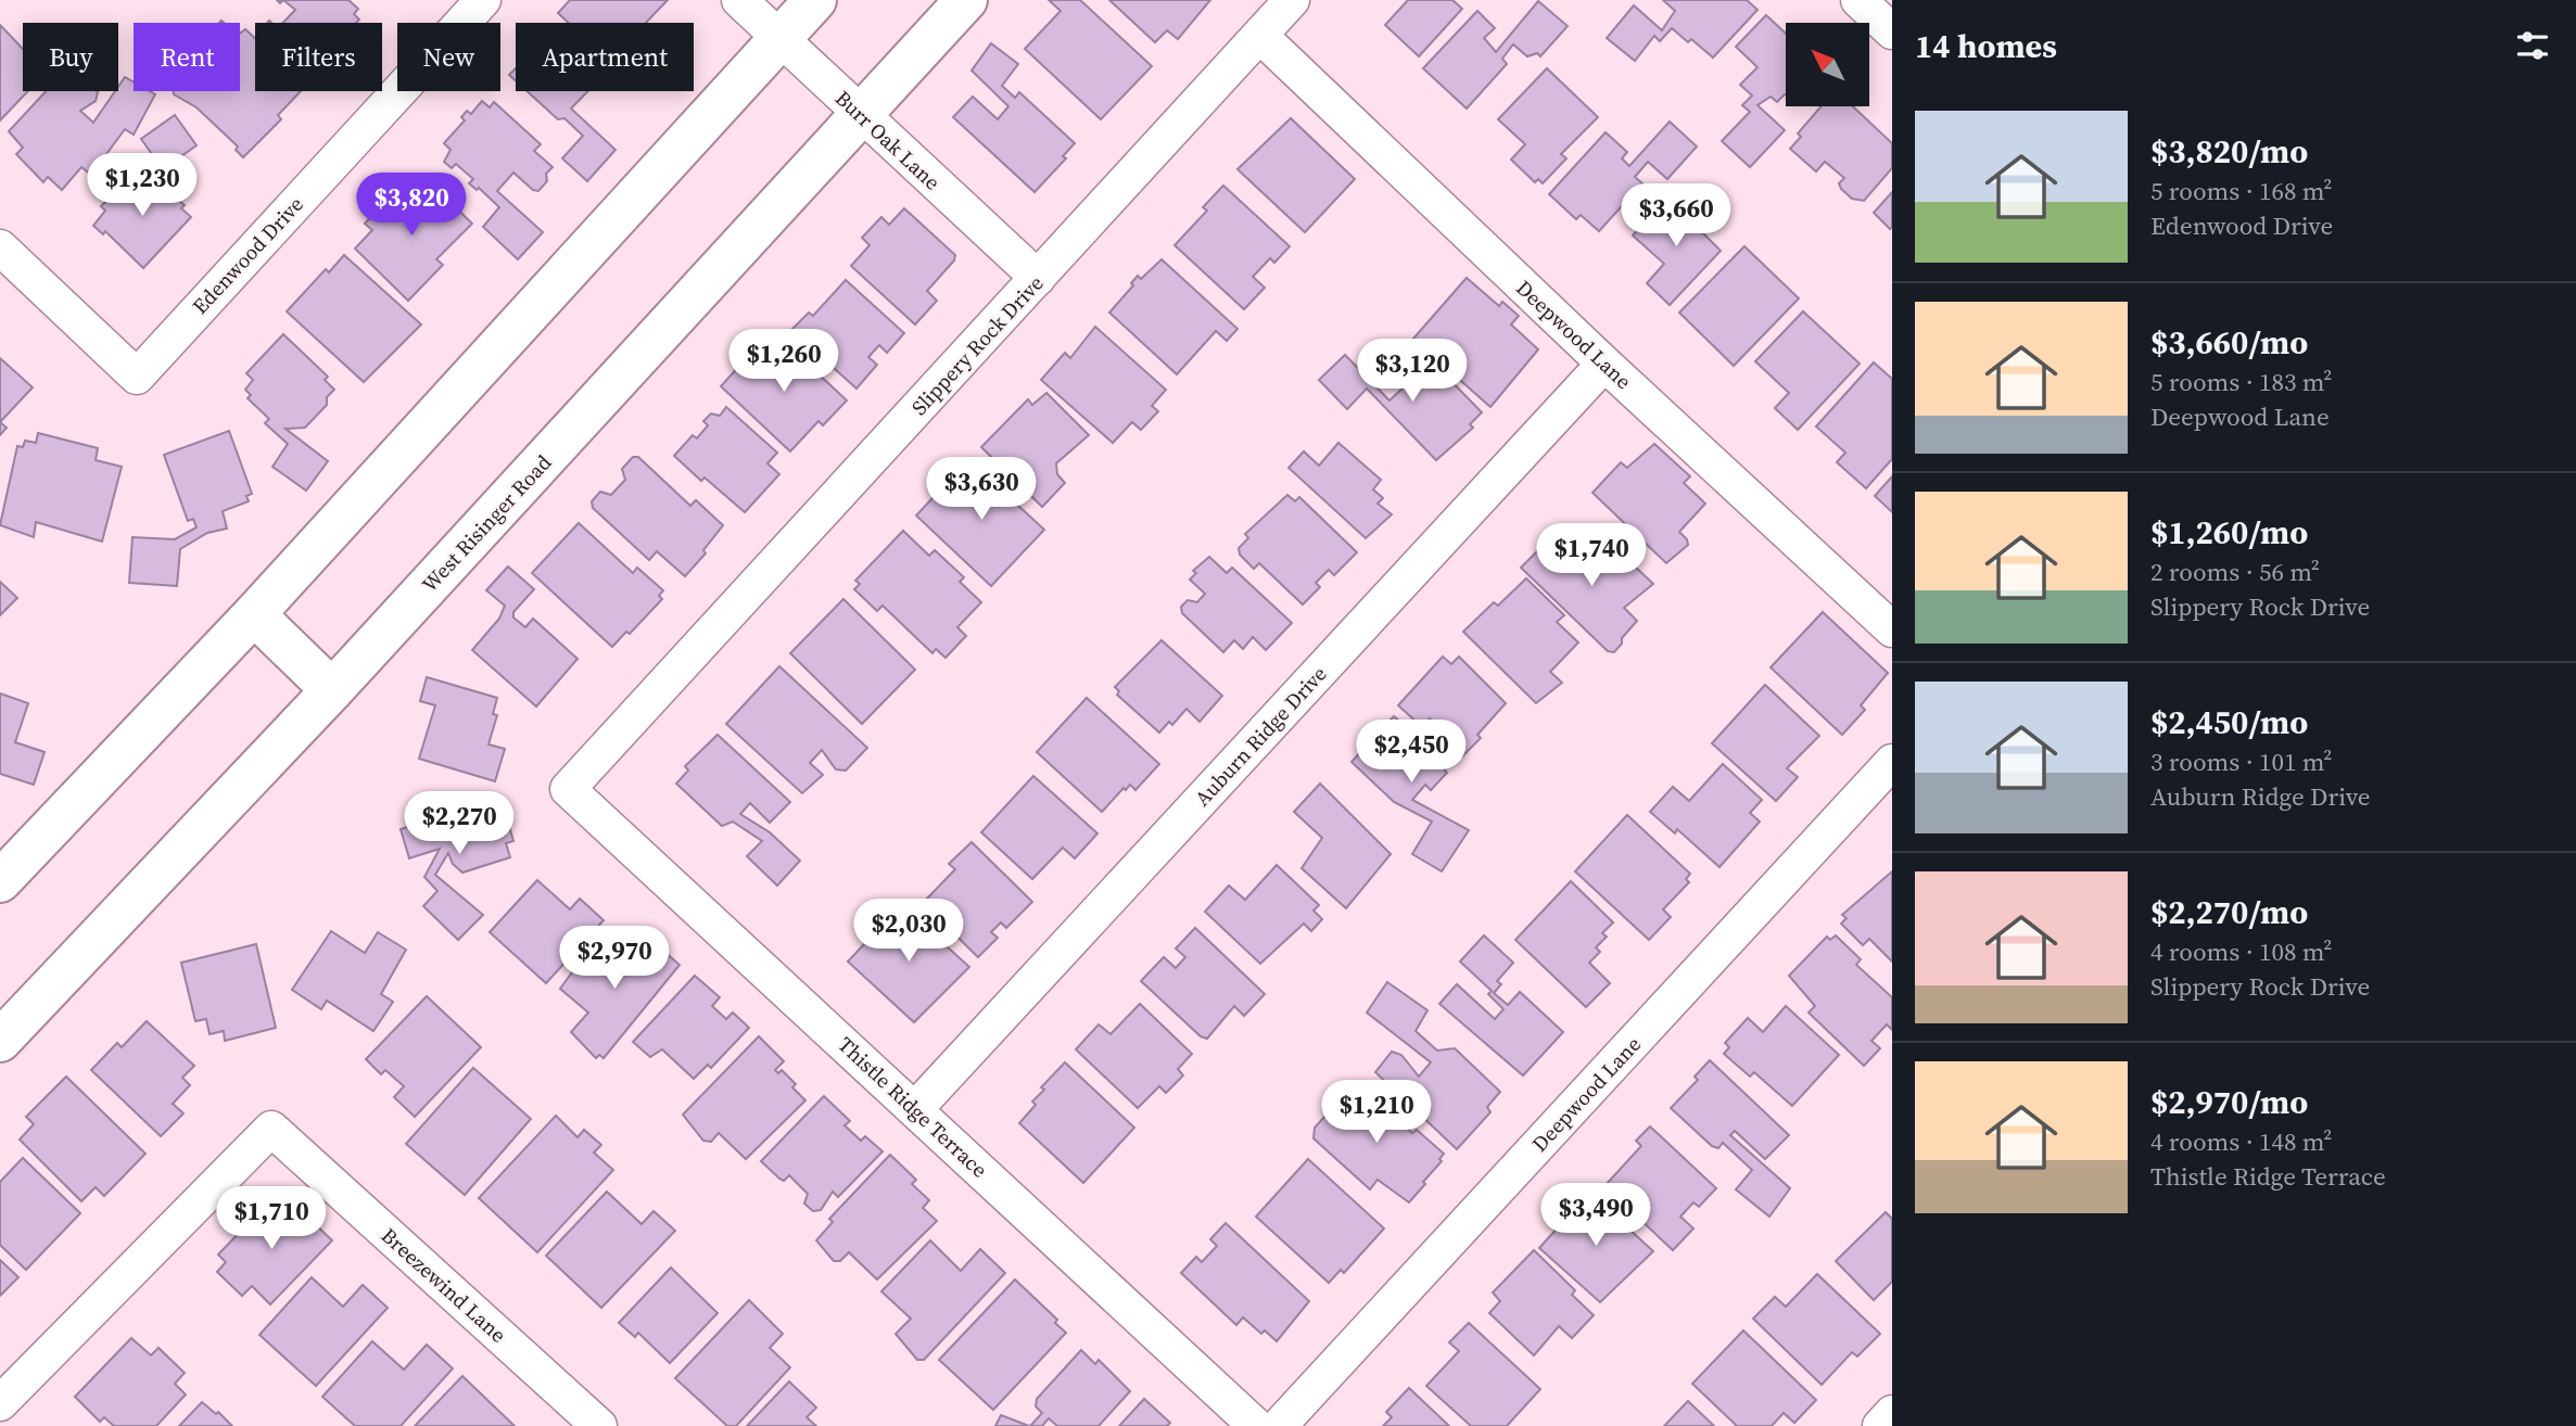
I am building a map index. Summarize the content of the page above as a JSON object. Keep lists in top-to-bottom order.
{
  "streets": {
    "main road": ["West Risinger Road"],
    "street": [
      "Burr Oak Lane",
      "Edenwood Drive",
      "Deepwood Lane",
      "Slippery Rock Drive",
      "Auburn Ridge Drive",
      "Thistle Ridge Terrace",
      "Breezewind Lane"
    ]
  },
  "crossings": [
    ["Burr Oak Lane", "Slippery Rock Drive"],
    ["Burr Oak Lane", "West Risinger Road"],
    ["Deepwood Lane", "Slippery Rock Drive"],
    ["Deepwood Lane", "Auburn Ridge Drive"],
    ["Slippery Rock Drive", "Thistle Ridge Terrace"],
    ["Auburn Ridge Drive", "Thistle Ridge Terrace"]
  ],
  "north": "top left",
  "page": {
    "heading": "14 homes",
    "chip": [
      "Buy",
      "Rent",
      "Filters",
      "New",
      "Apartment"
    ],
    "list": [
      {
        "name": "$3,820/mo",
        "note": "5 rooms · 168 m² · Edenwood Drive"
      },
      {
        "name": "$3,660/mo",
        "note": "5 rooms · 183 m² · Deepwood Lane"
      },
      {
        "name": "$1,260/mo",
        "note": "2 rooms · 56 m² · Slippery Rock Drive"
      },
      {
        "name": "$2,450/mo",
        "note": "3 rooms · 101 m² · Auburn Ridge Drive"
      },
      {
        "name": "$2,270/mo",
        "note": "4 rooms · 108 m² · Slippery Rock Drive"
      },
      {
        "name": "$2,970/mo",
        "note": "4 rooms · 148 m² · Thistle Ridge Terrace"
      }
    ],
    "price": [
      "$1,230",
      "$3,820",
      "$3,660",
      "$1,260",
      "$3,120",
      "$3,630",
      "$1,740",
      "$2,450",
      "$2,270",
      "$2,030",
      "$2,970",
      "$1,210",
      "$3,490",
      "$1,710"
    ]
  }
}
